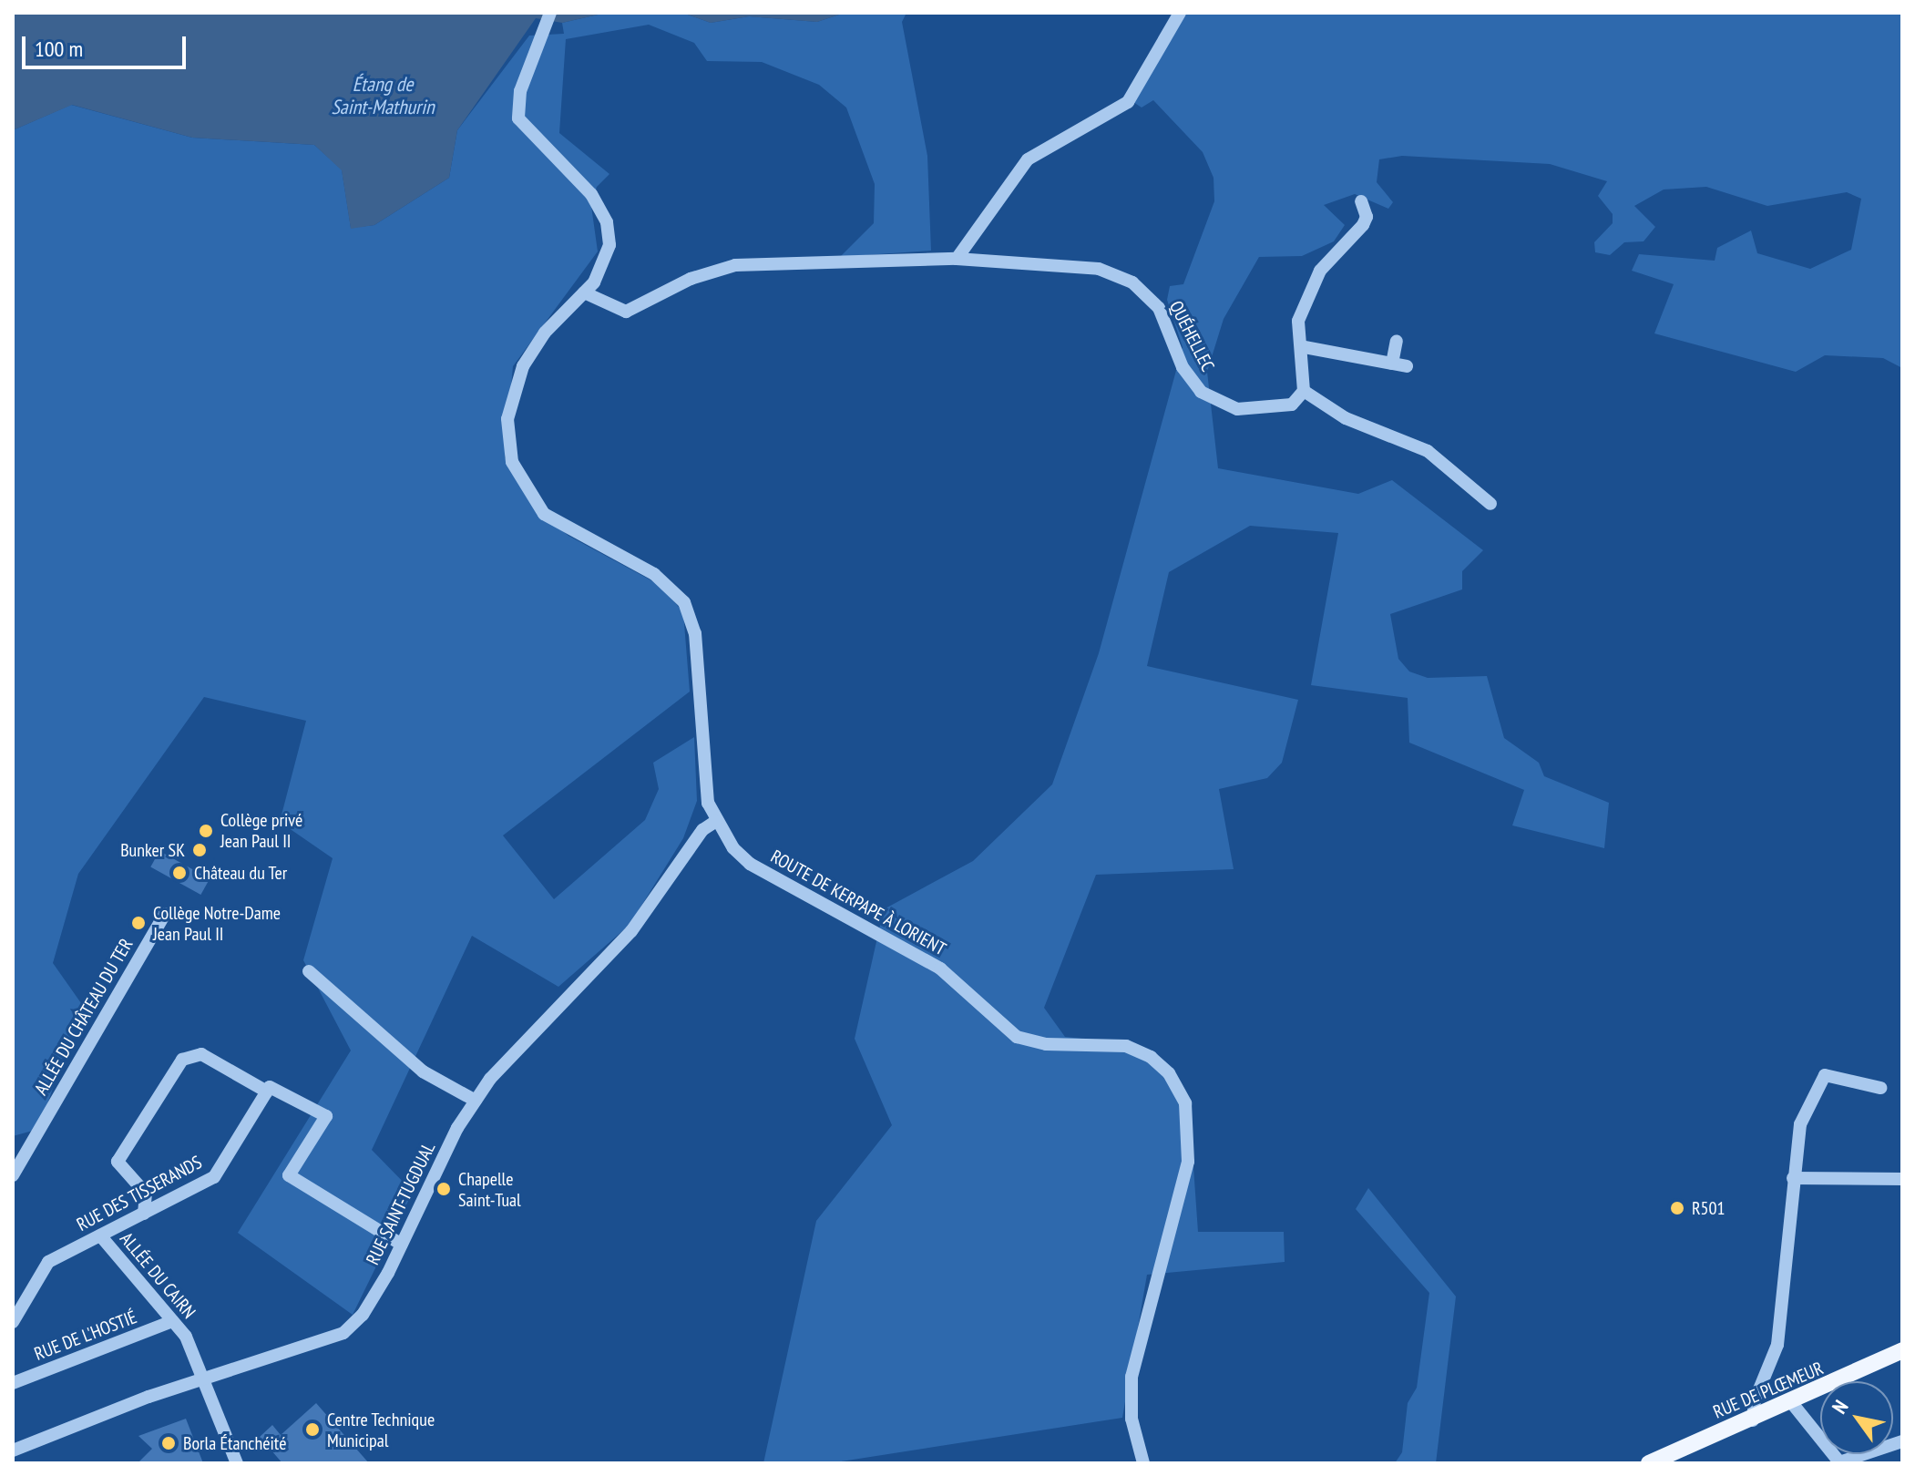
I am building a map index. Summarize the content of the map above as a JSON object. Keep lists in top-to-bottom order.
{
  "streets": {
    "main road": ["RUE DE PLŒMEUR"],
    "street": [
      "QUÉHELLEC",
      "ROUTE DE KERPAPE À LORIENT",
      "ALLÉE DU CHÂTEAU DU TER",
      "RUE DES TISSERANDS",
      "RUE SAINT-TUGDUAL",
      "ALLÉE DU CAIRN",
      "RUE DE L'HOSTIÉ"
    ]
  },
  "crossings": [
    ["QUÉHELLEC", "ROUTE DE KERPAPE À LORIENT"],
    ["ROUTE DE KERPAPE À LORIENT", "RUE SAINT-TUGDUAL"],
    ["RUE DES TISSERANDS", "ALLÉE DU CAIRN"],
    ["RUE SAINT-TUGDUAL", "ALLÉE DU CAIRN"],
    ["ALLÉE DU CAIRN", "RUE DE L'HOSTIÉ"]
  ],
  "water": ["Étang de Saint-Mathurin"],
  "places": [
    "Collège privé Jean Paul II",
    "Bunker SK",
    "Château du Ter",
    "Collège Notre-Dame Jean Paul II",
    "Chapelle Saint-Tual",
    "R501",
    "Centre Technique Municipal",
    "Borla Étanchéité"
  ],
  "scale_bar": "100 m",
  "north": "top left"
}
